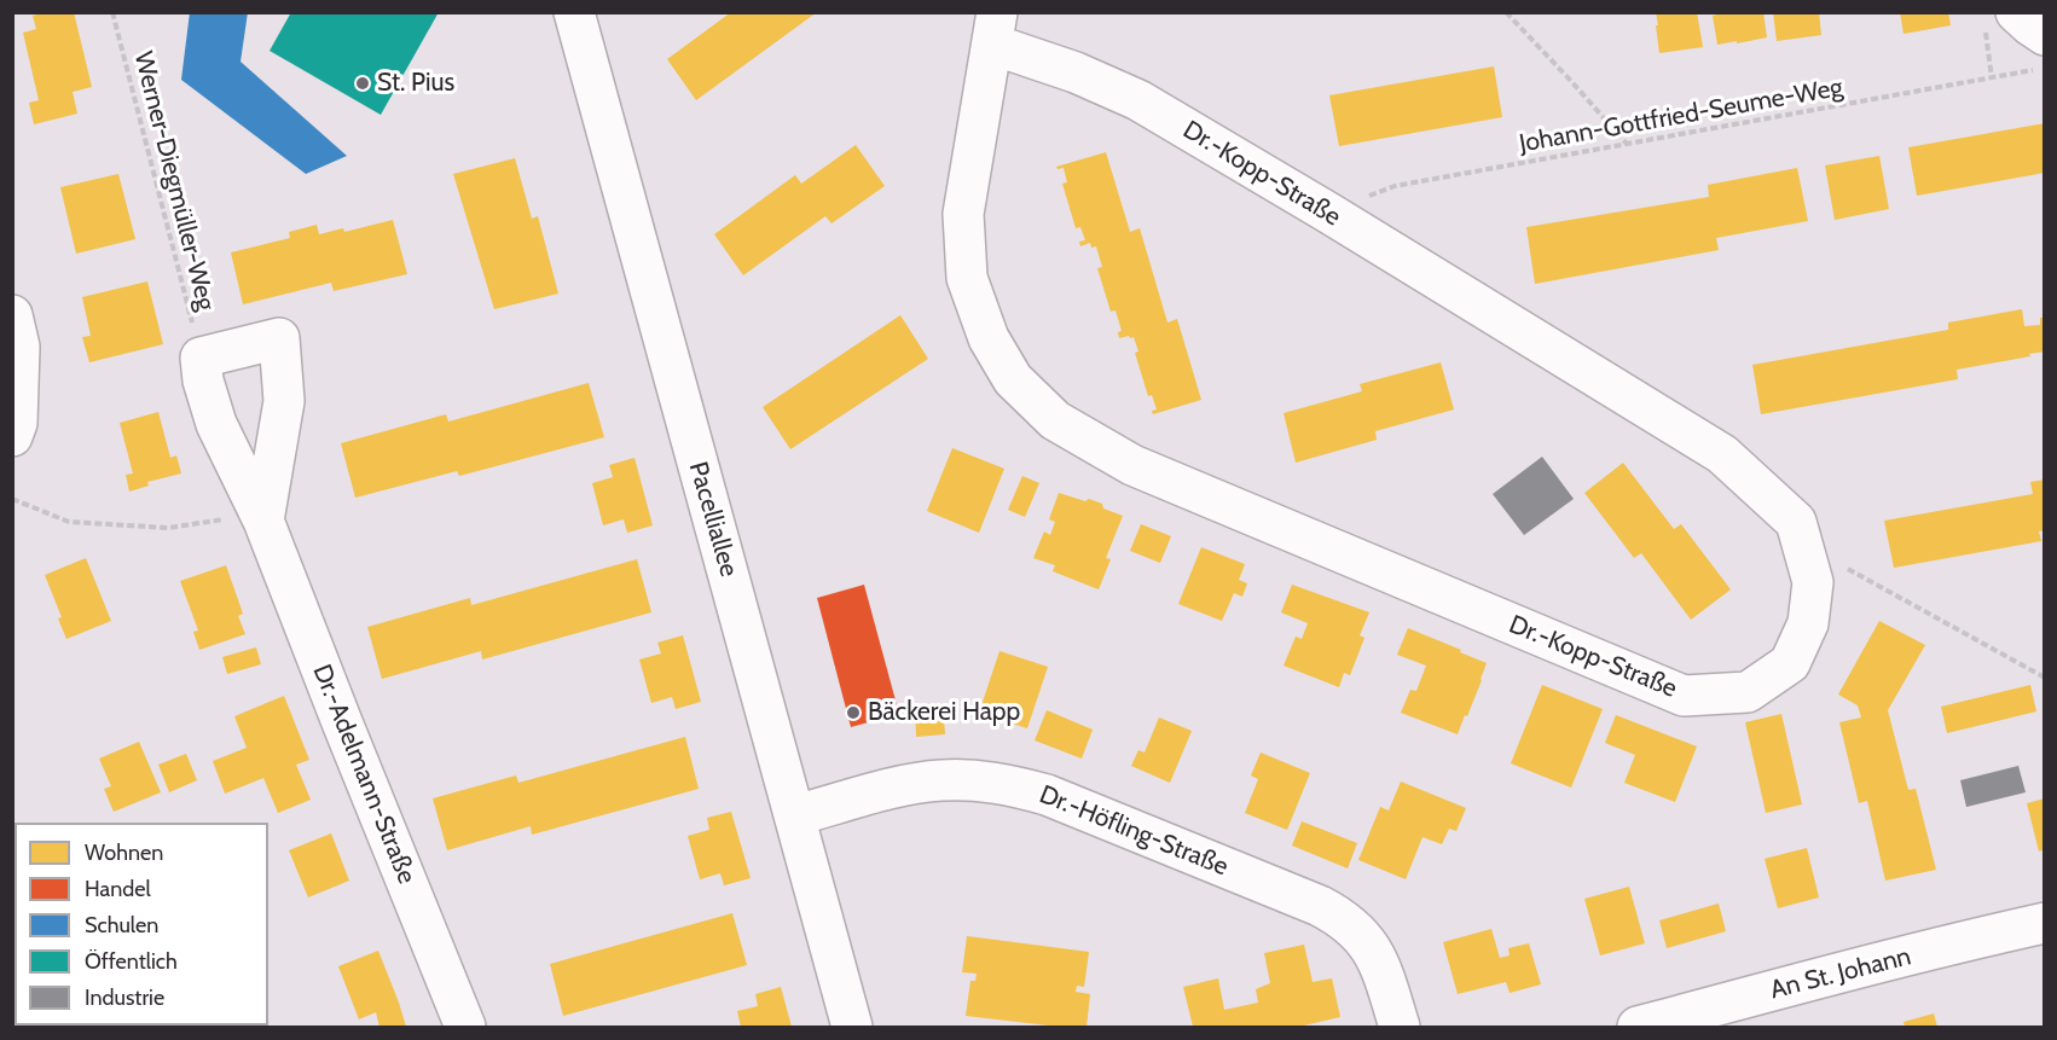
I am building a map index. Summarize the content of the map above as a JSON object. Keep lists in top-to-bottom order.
{
  "streets": {
    "street": [
      "Dr.-Kopp-Straße",
      "Pacelliallee",
      "Dr.-Adelmann-Straße",
      "Dr.-Höfling-Straße",
      "An St. Johann"
    ],
    "path": ["Johann-Gottfried-Seume-Weg", "Werner-Diegmüller-Weg"]
  },
  "crossings": [
    ["Johann-Gottfried-Seume-Weg", "Dr.-Kopp-Straße"],
    ["Werner-Diegmüller-Weg", "Dr.-Adelmann-Straße"],
    ["Pacelliallee", "Dr.-Höfling-Straße"]
  ],
  "places": ["St. Pius", "Bäckerei Happ"],
  "legend": [
    "Wohnen",
    "Handel",
    "Schulen",
    "Öffentlich",
    "Industrie"
  ]
}
